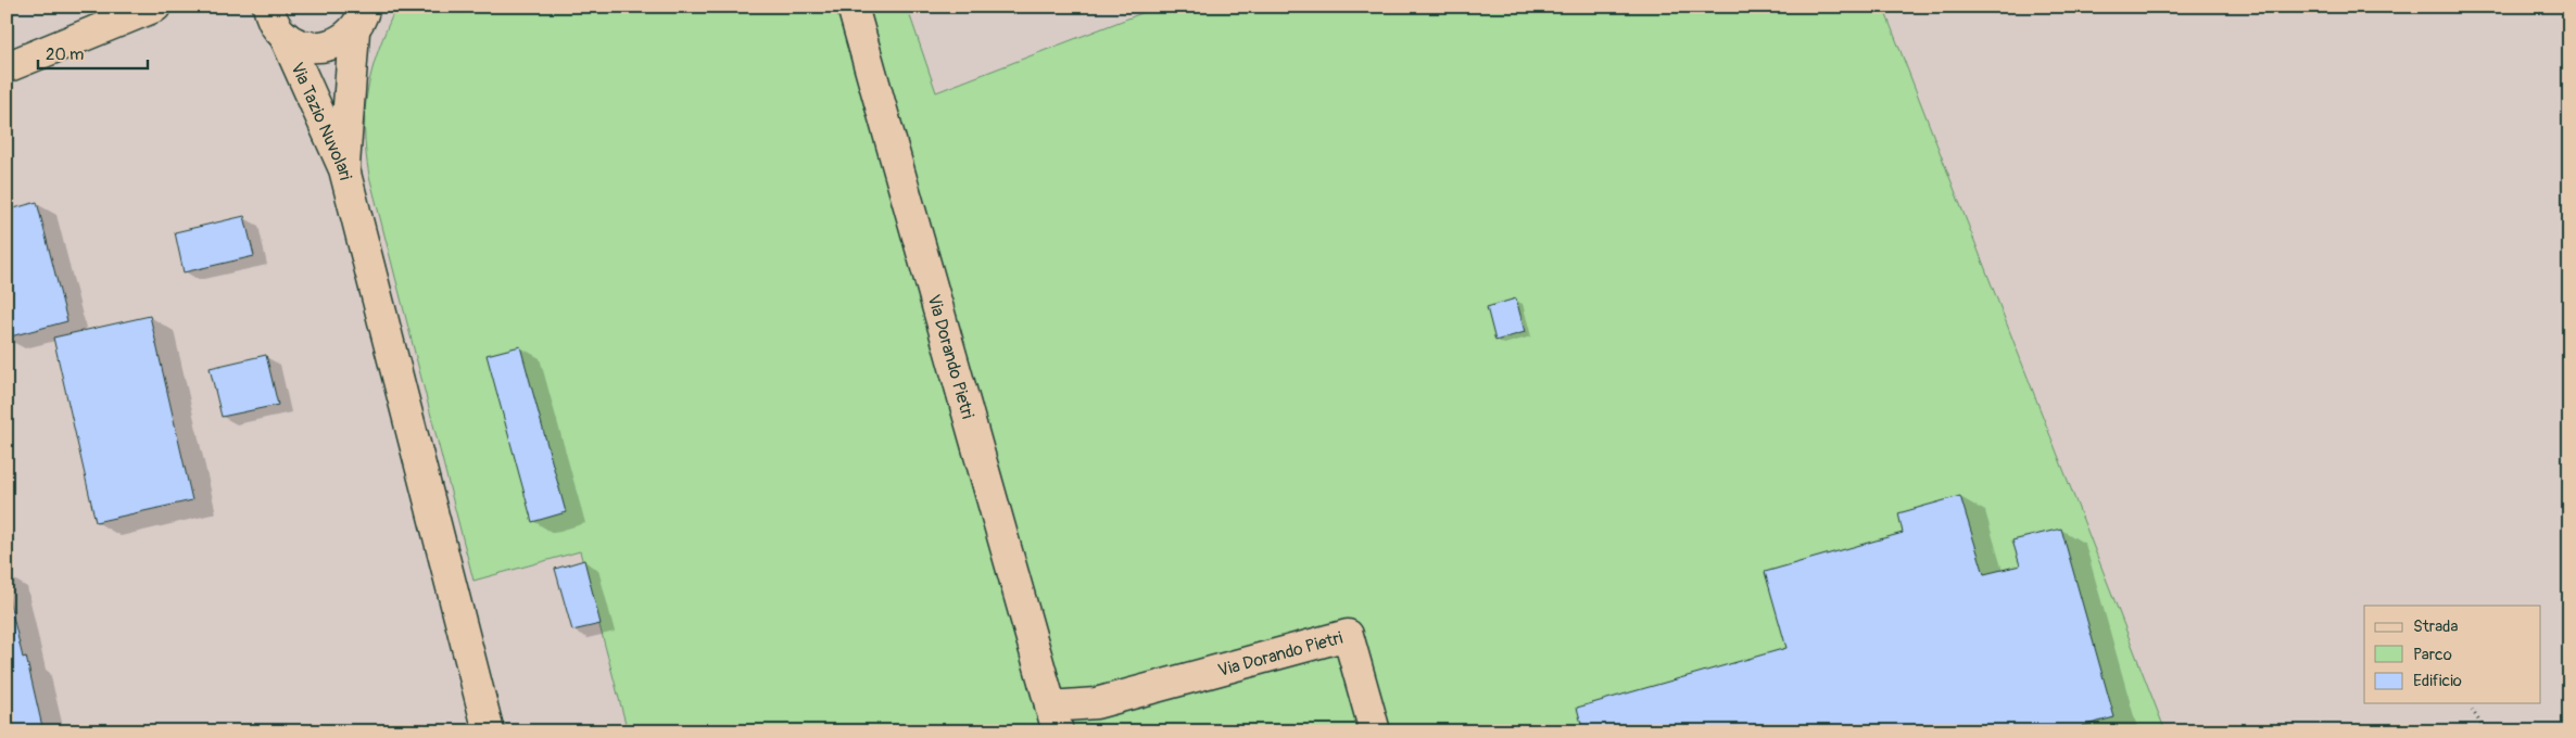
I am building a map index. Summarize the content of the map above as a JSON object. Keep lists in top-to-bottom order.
{
  "streets": {
    "street": ["Via Tazio Nuvolari", "Via Dorando Pietri"]
  },
  "legend": ["Strada", "Parco", "Edificio"],
  "scale_bar": "20 m"
}
